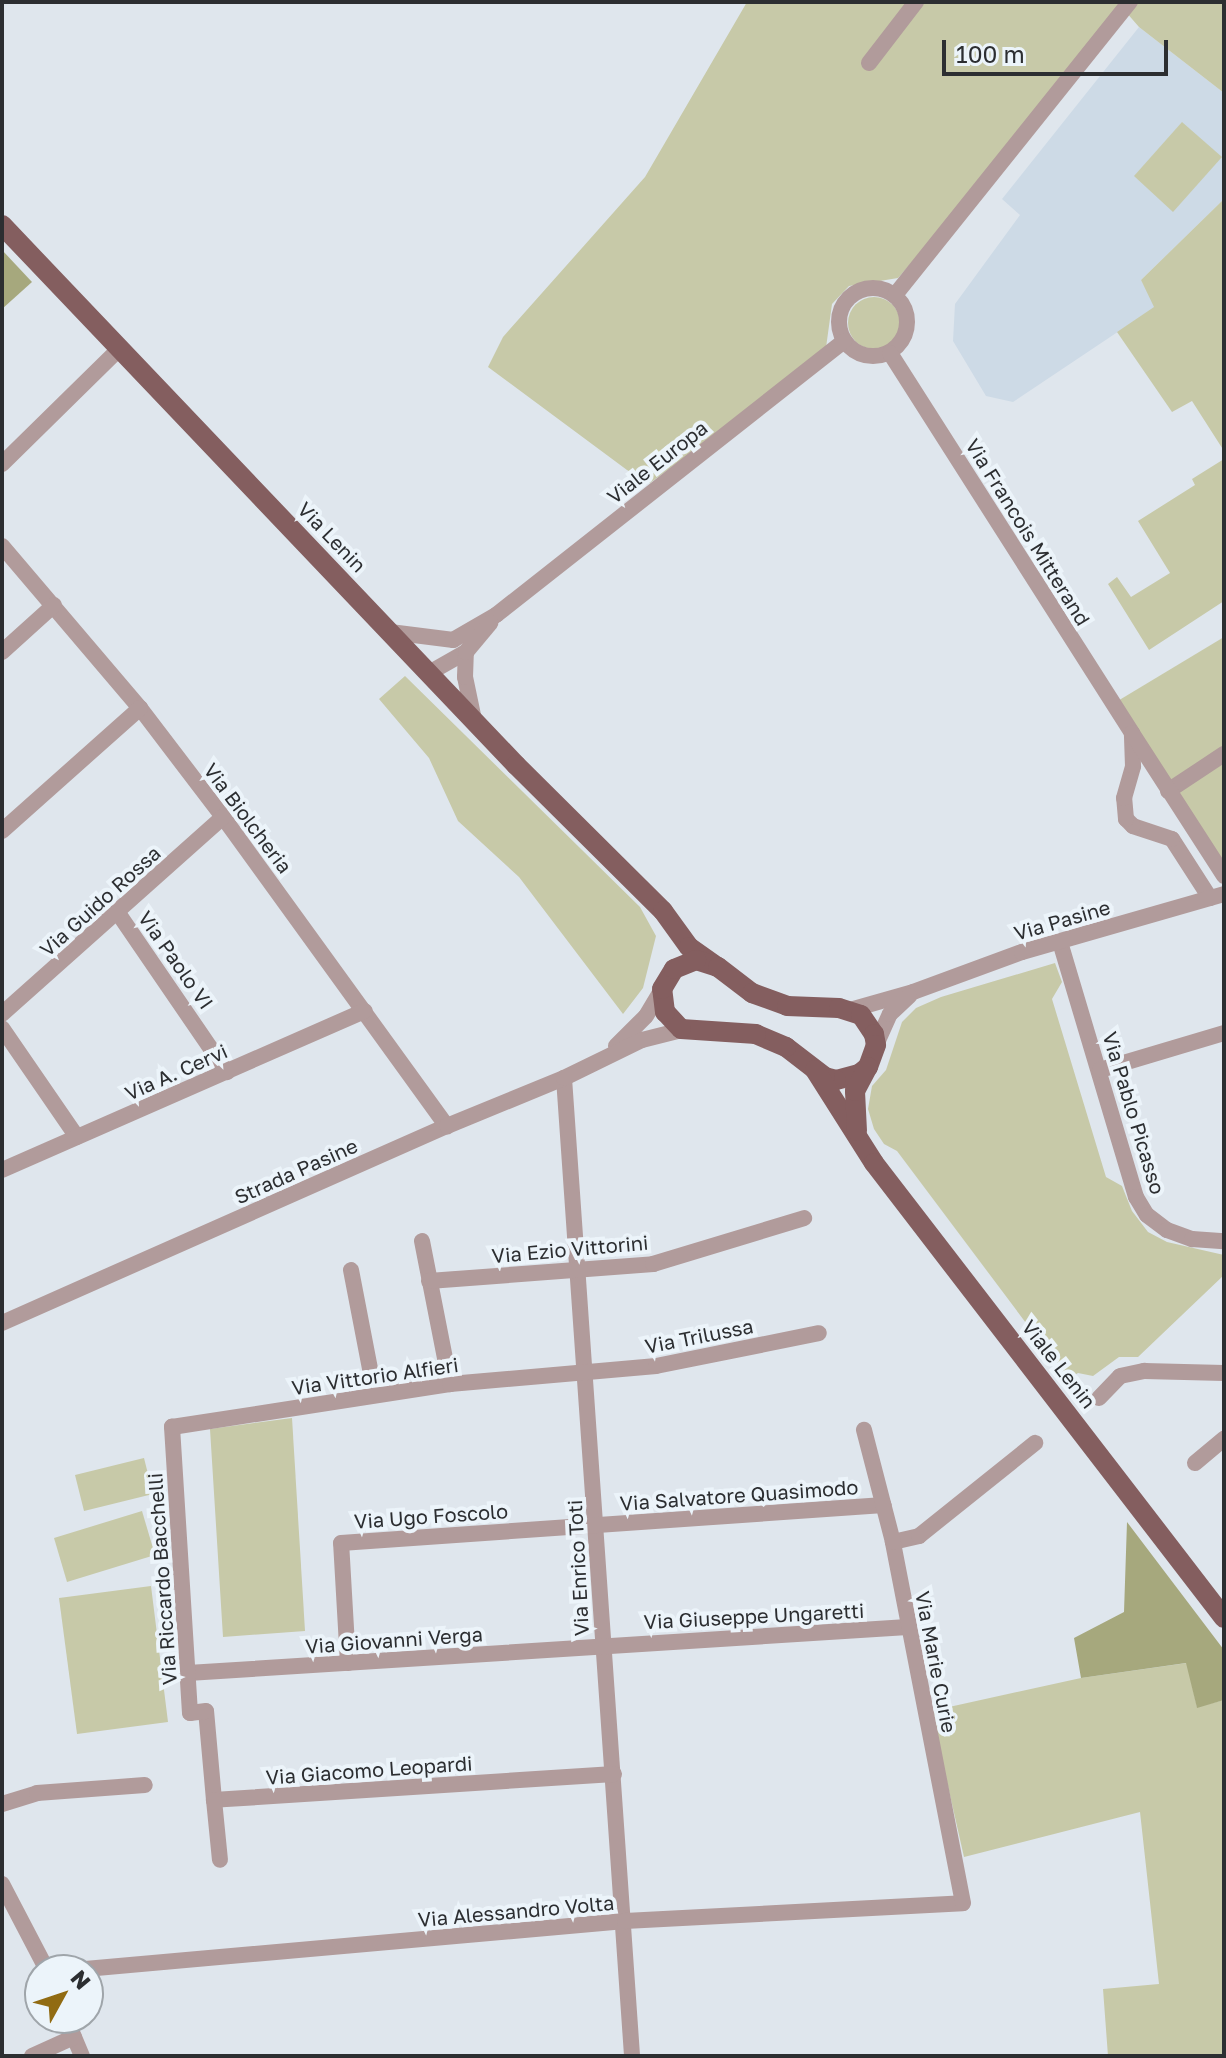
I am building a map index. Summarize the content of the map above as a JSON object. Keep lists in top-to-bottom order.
{
  "streets": {
    "main road": ["Via Lenin", "Viale Lenin"],
    "street": [
      "Viale Europa",
      "Via Francois Mitterand",
      "Via Biolcheria",
      "Via Guido Rossa",
      "Via Pasine",
      "Via Paolo VI",
      "Via A. Cervi",
      "Via Pablo Picasso",
      "Strada Pasine",
      "Via Ezio Vittorini",
      "Via Trilussa",
      "Via Vittorio Alfieri",
      "Via Salvatore Quasimodo",
      "Via Ugo Foscolo",
      "Via Enrico Toti",
      "Via Riccardo Bacchelli",
      "Via Giuseppe Ungaretti",
      "Via Giovanni Verga",
      "Via Marie Curie",
      "Via Giacomo Leopardi",
      "Via Alessandro Volta"
    ]
  },
  "crossings": [
    ["Viale Europa", "Via Francois Mitterand"],
    ["Via Lenin", "Via Pasine"],
    ["Via Biolcheria", "Via Guido Rossa"],
    ["Via Biolcheria", "Via A. Cervi"],
    ["Via Biolcheria", "Strada Pasine"],
    ["Via Guido Rossa", "Via Paolo VI"],
    ["Via Pasine", "Via Pablo Picasso"],
    ["Via Paolo VI", "Via A. Cervi"],
    ["Strada Pasine", "Via Enrico Toti"],
    ["Via Ezio Vittorini", "Via Enrico Toti"],
    ["Via Trilussa", "Via Vittorio Alfieri"],
    ["Via Trilussa", "Via Enrico Toti"],
    ["Via Vittorio Alfieri", "Via Enrico Toti"],
    ["Via Vittorio Alfieri", "Via Riccardo Bacchelli"],
    ["Via Salvatore Quasimodo", "Via Ugo Foscolo"],
    ["Via Salvatore Quasimodo", "Via Enrico Toti"],
    ["Via Salvatore Quasimodo", "Via Marie Curie"],
    ["Via Ugo Foscolo", "Via Enrico Toti"],
    ["Via Ugo Foscolo", "Via Giovanni Verga"],
    ["Via Enrico Toti", "Via Giuseppe Ungaretti"],
    ["Via Enrico Toti", "Via Giovanni Verga"],
    ["Via Enrico Toti", "Via Giacomo Leopardi"],
    ["Via Enrico Toti", "Via Alessandro Volta"],
    ["Via Riccardo Bacchelli", "Via Giovanni Verga"],
    ["Via Riccardo Bacchelli", "Via Giacomo Leopardi"],
    ["Via Giuseppe Ungaretti", "Via Giovanni Verga"],
    ["Via Giuseppe Ungaretti", "Via Marie Curie"],
    ["Via Marie Curie", "Via Alessandro Volta"]
  ],
  "scale_bar": "100 m",
  "north": "top right"
}
